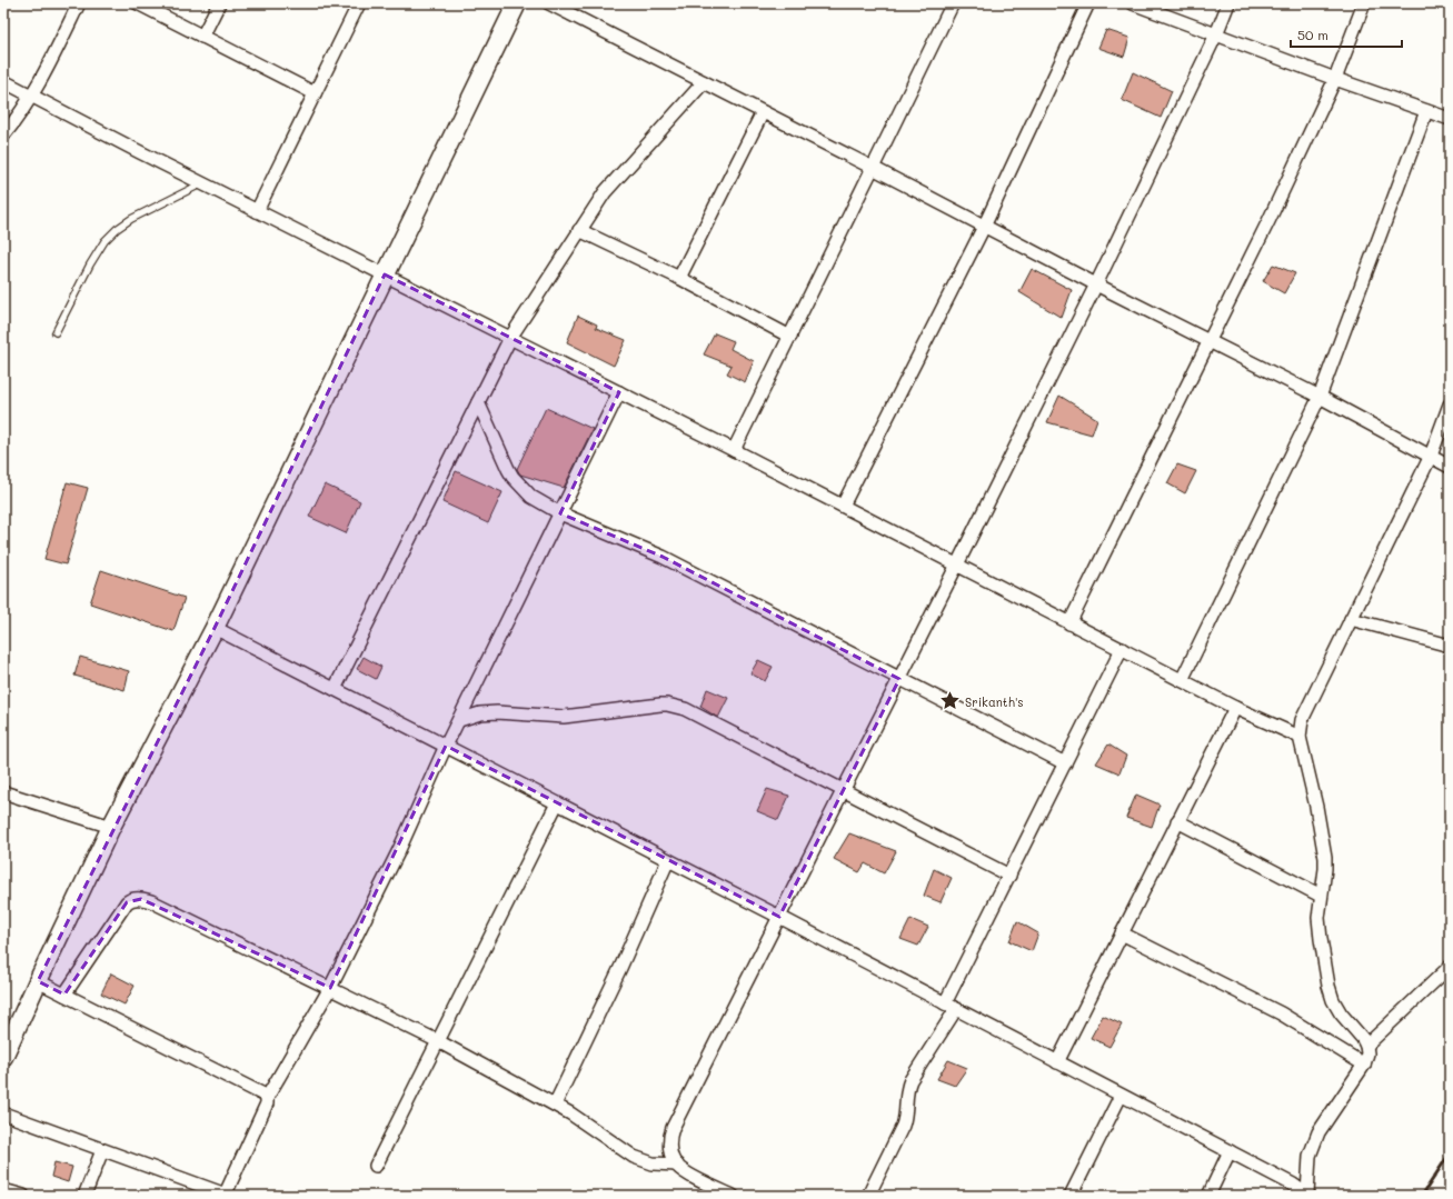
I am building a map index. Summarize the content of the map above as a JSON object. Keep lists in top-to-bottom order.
{
  "places": {
    "place": ["Srikanth's"]
  },
  "scale_bar": "50 m"
}
